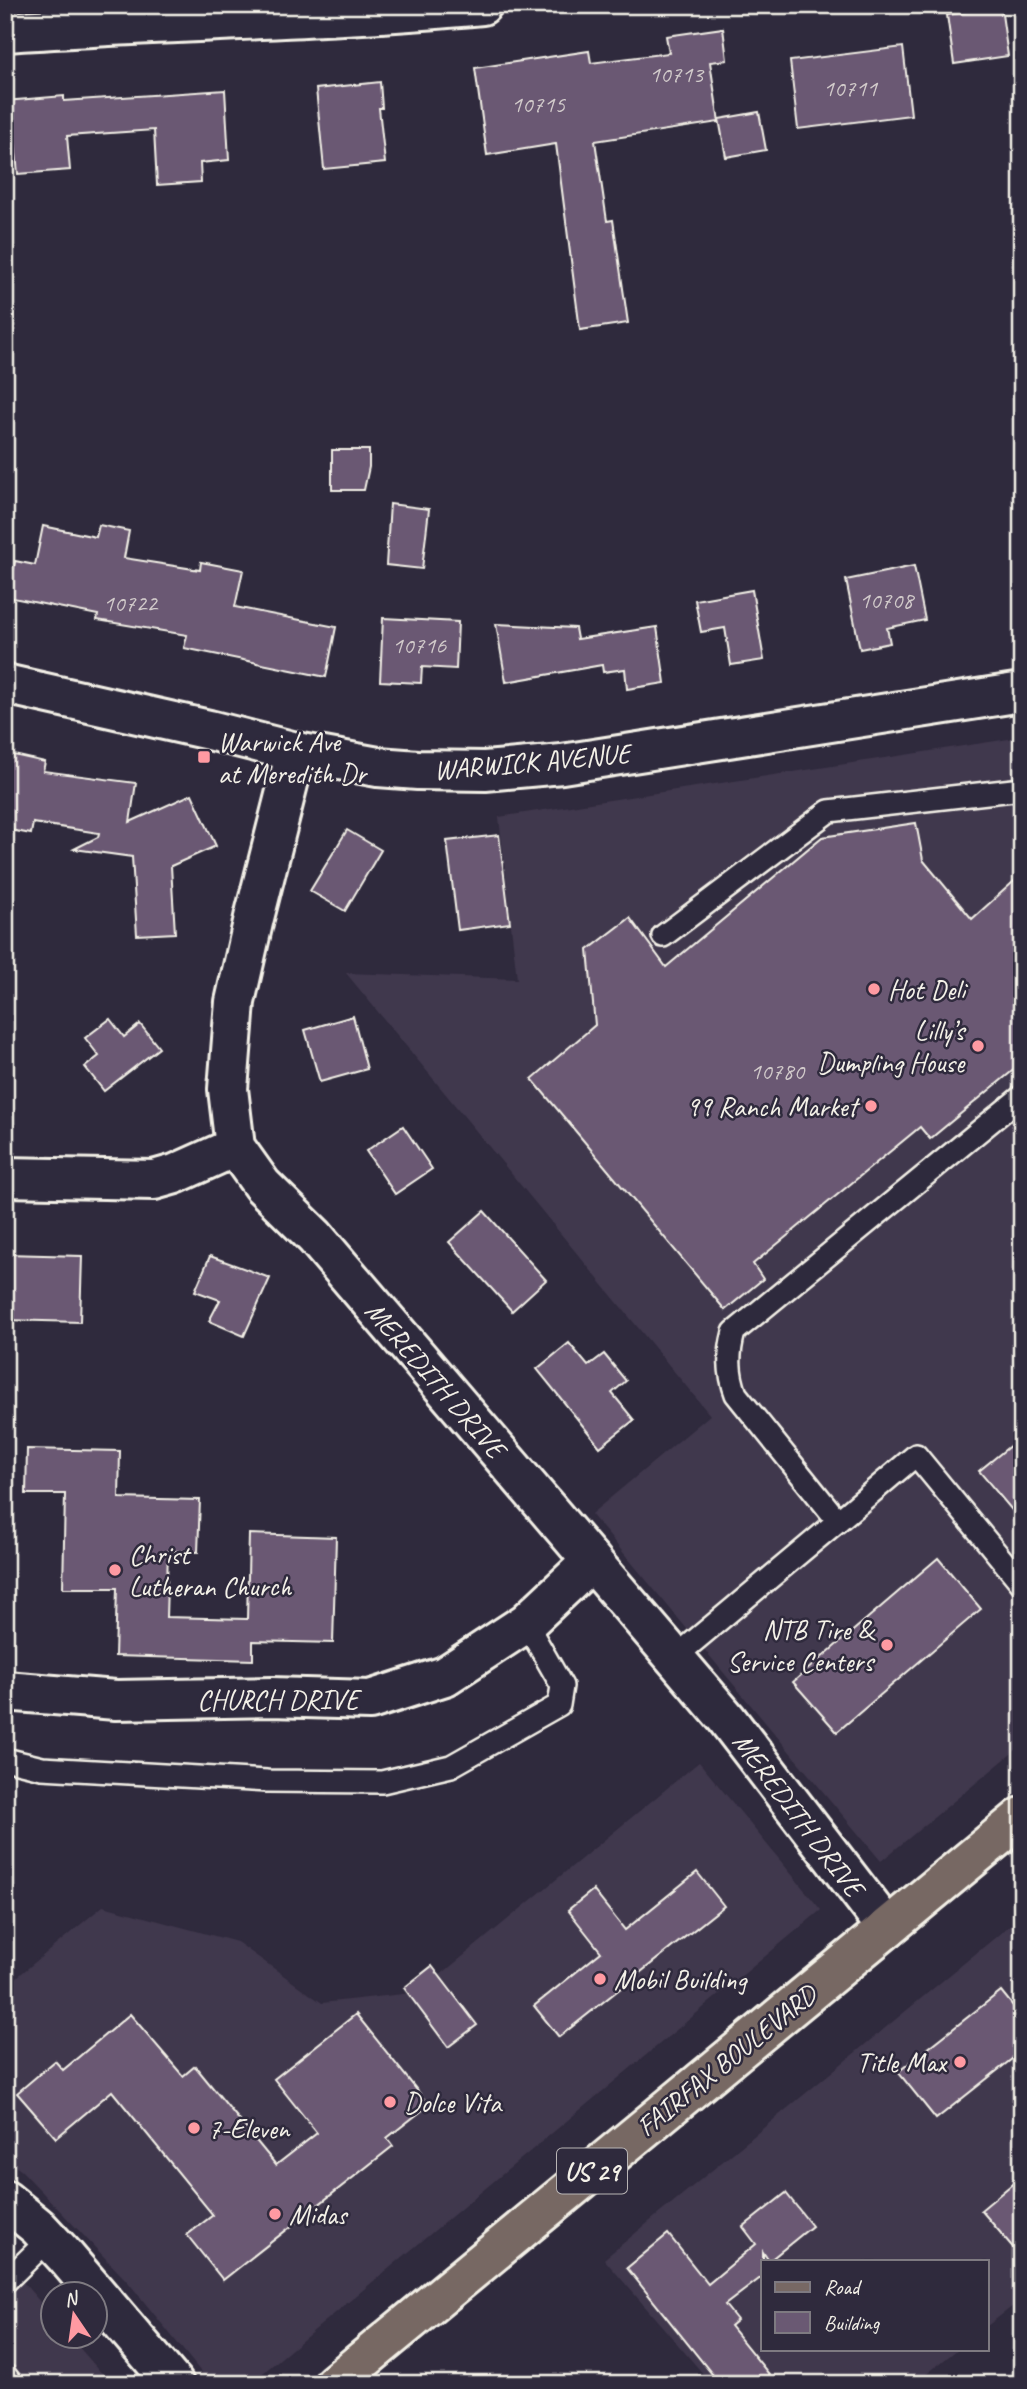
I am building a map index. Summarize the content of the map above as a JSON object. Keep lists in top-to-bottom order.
{
  "streets": {
    "main road": ["FAIRFAX BOULEVARD", "US 29"],
    "street": ["WARWICK AVENUE", "MEREDITH DRIVE", "CHURCH DRIVE"]
  },
  "crossings": [
    ["WARWICK AVENUE", "MEREDITH DRIVE"],
    ["MEREDITH DRIVE", "CHURCH DRIVE"],
    ["MEREDITH DRIVE", "FAIRFAX BOULEVARD"]
  ],
  "places": {
    "transit": ["Warwick Ave at Meredith Dr"],
    "other": [
      "Hot Deli",
      "Lilly’s Dumpling House",
      "99 Ranch Market",
      "Christ Lutheran Church",
      "NTB Tire & Service Centers",
      "Mobil Building",
      "Title Max",
      "Dolce Vita",
      "7-Eleven",
      "Midas"
    ]
  },
  "house_numbers": [
    "10713",
    "10711",
    "10715",
    "10708",
    "10722",
    "10716",
    "10780"
  ],
  "legend": ["Road", "Building"],
  "north": "top"
}
